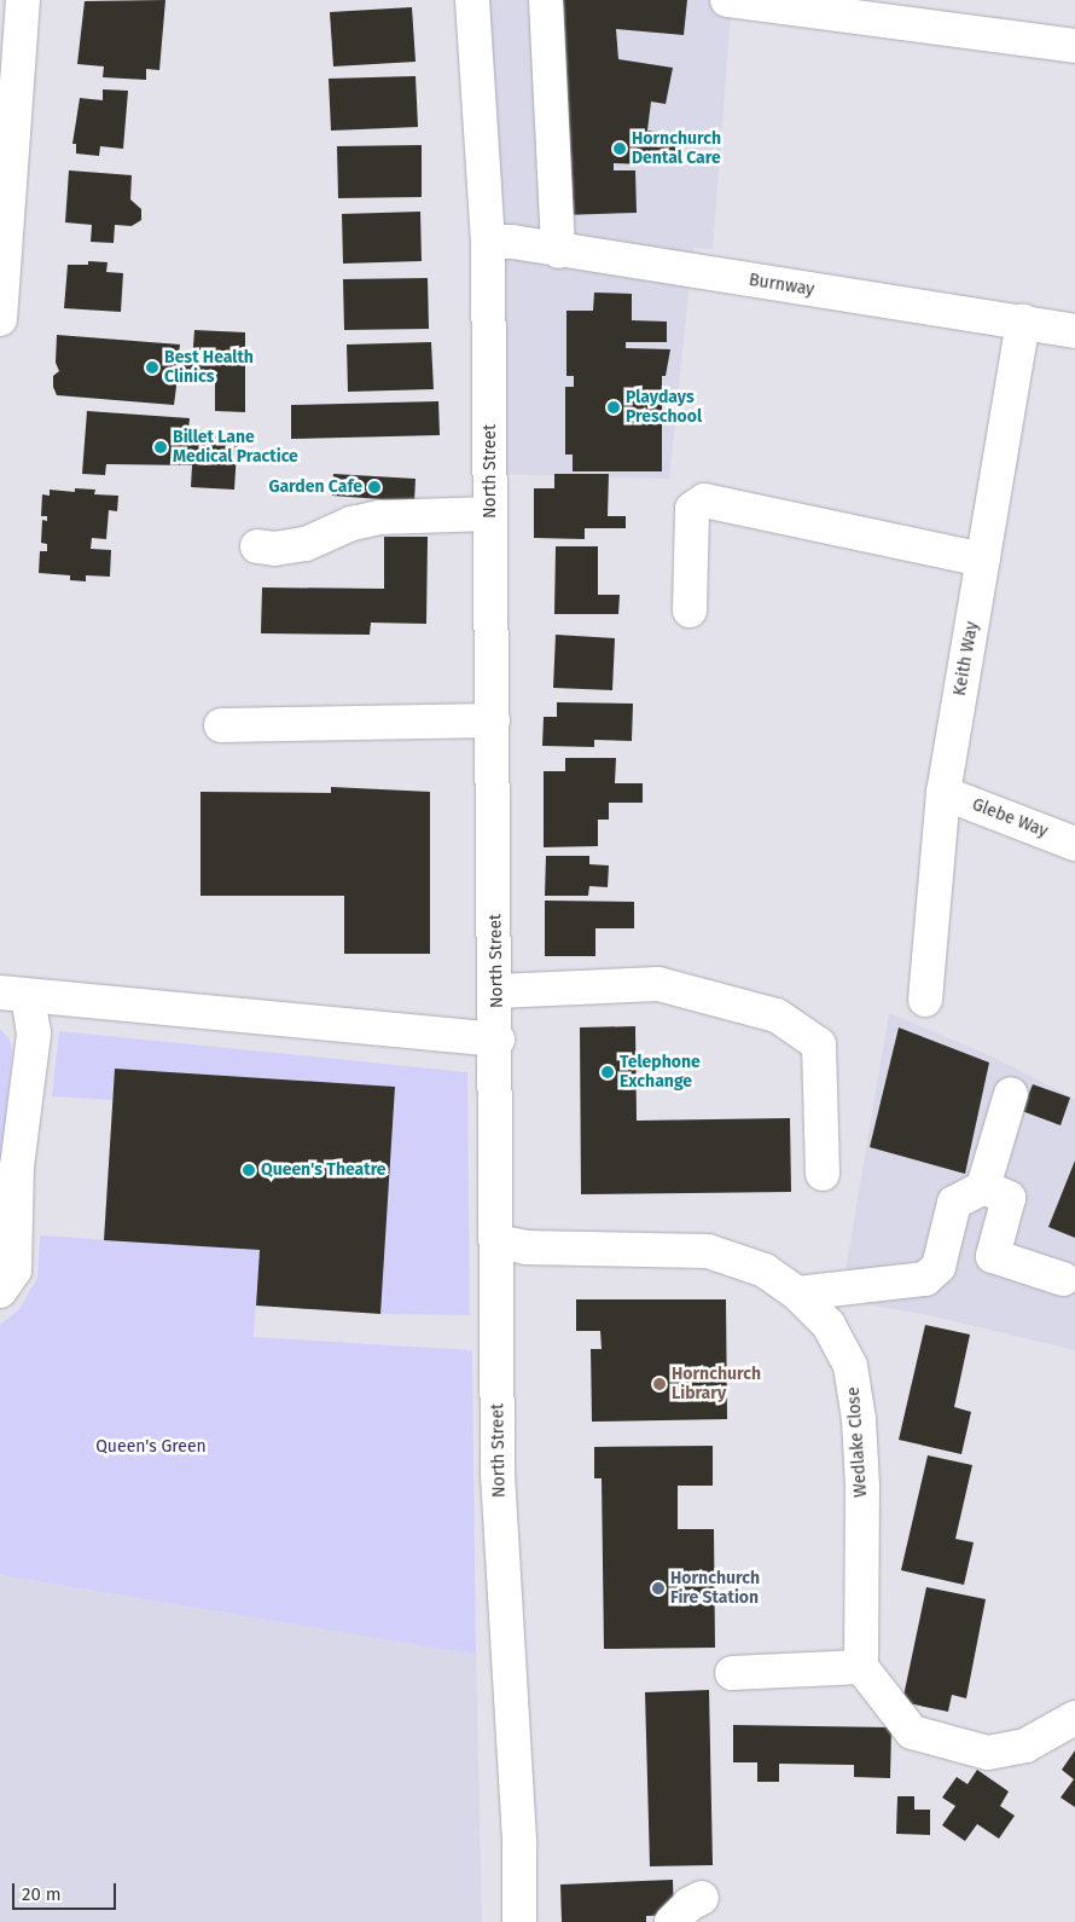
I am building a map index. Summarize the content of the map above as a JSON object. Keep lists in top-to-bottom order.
{
  "streets": {
    "street": [
      "Burnway",
      "North Street",
      "Keith Way",
      "Glebe Way",
      "Wedlake Close"
    ]
  },
  "crossings": [
    ["Burnway", "North Street"],
    ["Burnway", "Keith Way"],
    ["North Street", "Wedlake Close"],
    ["Keith Way", "Glebe Way"]
  ],
  "parks": ["Queen's Green"],
  "places": [
    "Hornchurch Dental Care",
    "Best Health Clinics",
    "Playdays Preschool",
    "Billet Lane Medical Practice",
    "Garden Cafe",
    "Telephone Exchange",
    "Queen's Theatre",
    "Hornchurch Library",
    "Hornchurch Fire Station"
  ],
  "scale_bar": "20 m"
}
